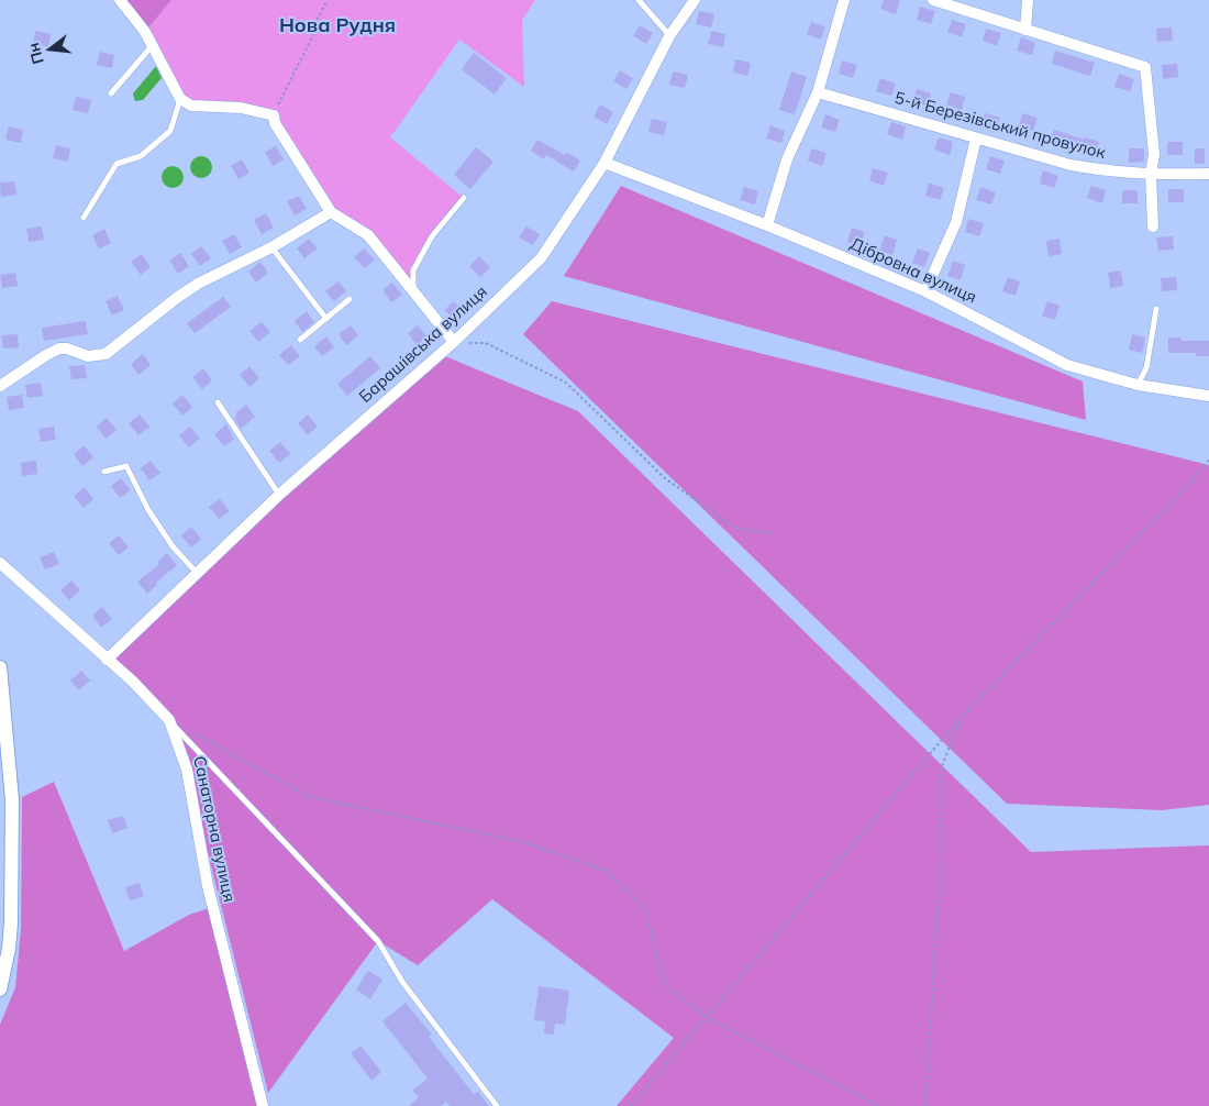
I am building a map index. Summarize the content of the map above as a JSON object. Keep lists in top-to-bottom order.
{
  "streets": {
    "street": [
      "5-й Березівський провулок",
      "Дібровна вулиця",
      "Барашівська вулиця",
      "Санаторна вулиця"
    ]
  },
  "crossings": [
    ["Дібровна вулиця", "Барашівська вулиця"],
    ["Барашівська вулиця", "Санаторна вулиця"]
  ],
  "districts": ["Нова Рудня"],
  "north": "left"
}
